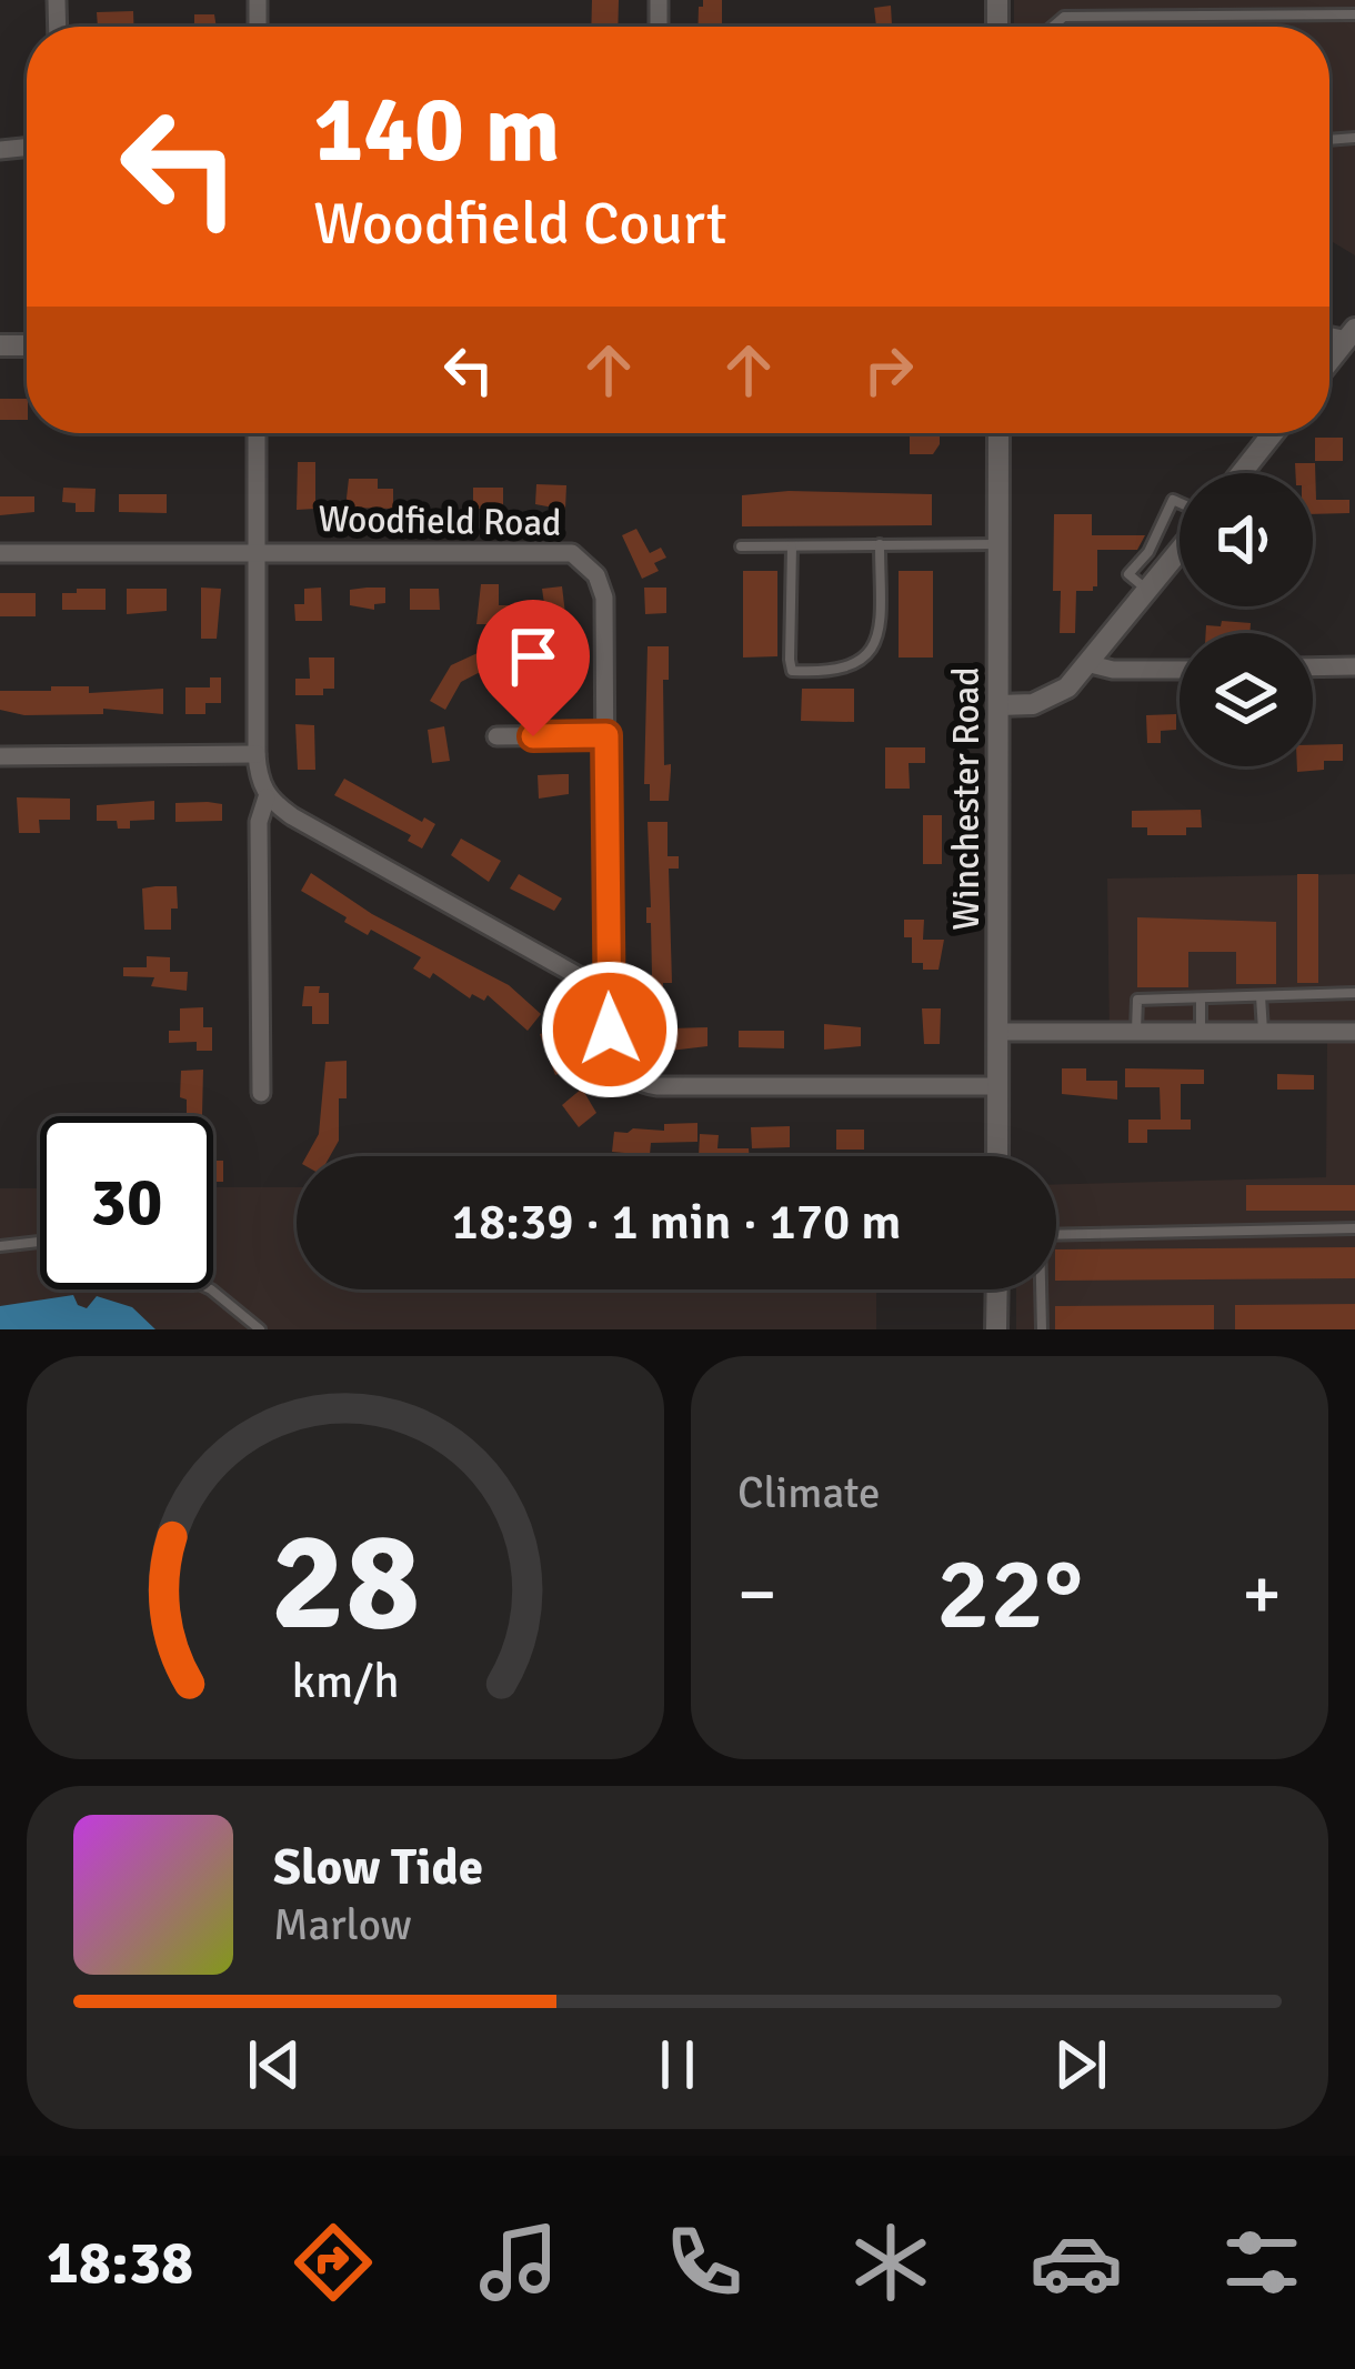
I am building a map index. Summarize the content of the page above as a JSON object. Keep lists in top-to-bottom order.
{
  "streets": {
    "street": ["Woodfield Road", "Winchester Road"]
  },
  "crossings": [
    ["Woodfield Road", "Winchester Road"]
  ],
  "page": {
    "turn": ["140 m", "Woodfield Court"],
    "limit": "30",
    "trip": "18:39 · 1 min · 170 m",
    "tile": "Climate",
    "heat": ["−", "22°", "+"],
    "song": ["Slow Tide", "Marlow"],
    "tabs": "18:38",
    "gauge": ["28", "km/h"]
  }
}
